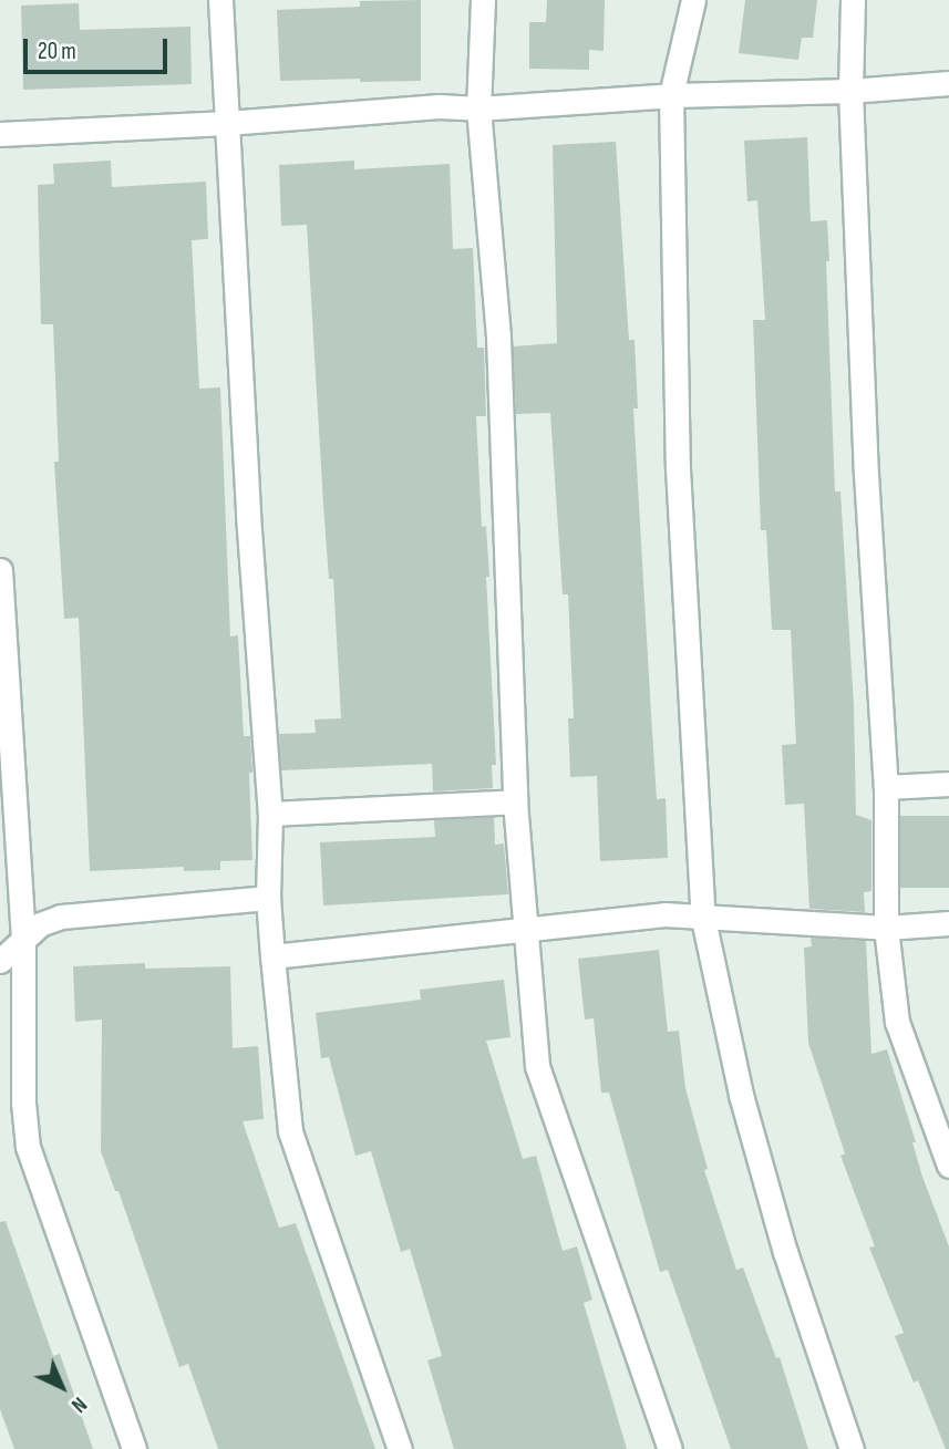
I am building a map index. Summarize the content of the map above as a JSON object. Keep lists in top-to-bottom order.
{
  "scale_bar": "20 m",
  "north": "bottom right"
}
